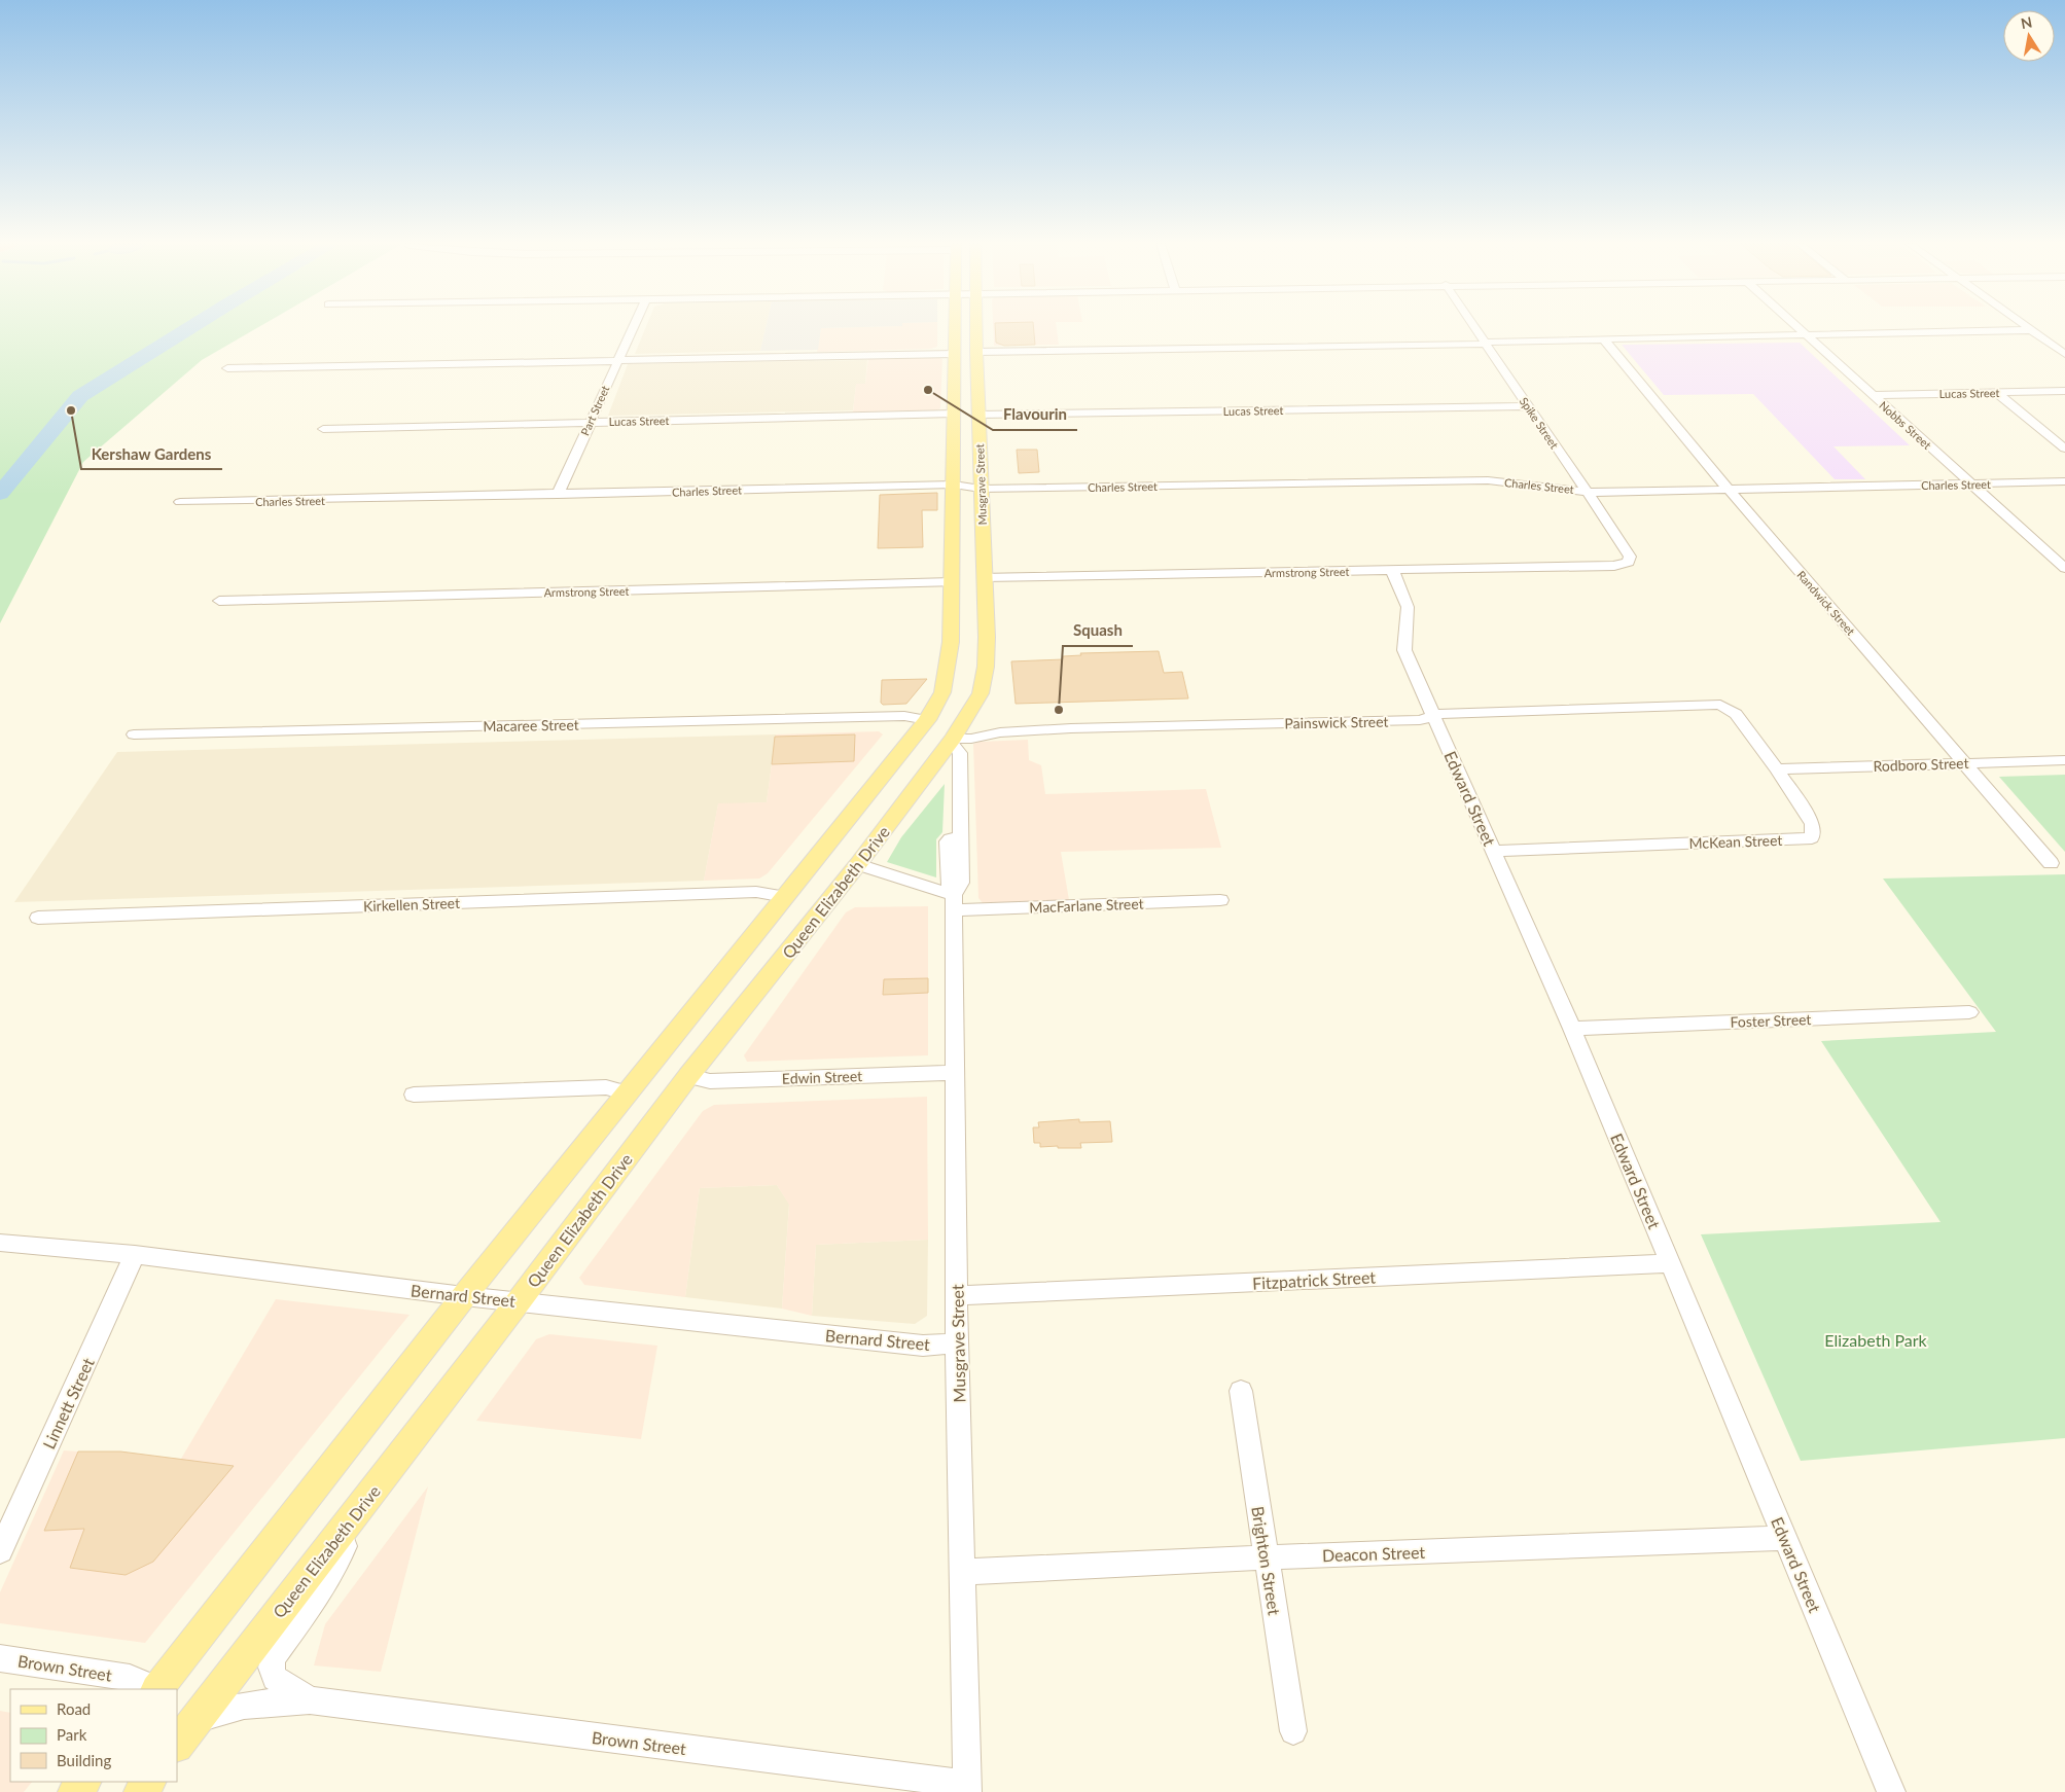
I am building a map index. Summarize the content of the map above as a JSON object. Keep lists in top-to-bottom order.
{
  "streets": {
    "main road": ["Musgrave Street", "Queen Elizabeth Drive"],
    "street": [
      "Lucas Street",
      "Part Street",
      "Spike Street",
      "Nobbs Street",
      "Charles Street",
      "Armstrong Street",
      "Randwick Street",
      "Painswick Street",
      "Macaree Street",
      "Rodboro Street",
      "Edward Street",
      "McKean Street",
      "Kirkellen Street",
      "MacFarlane Street",
      "Foster Street",
      "Edwin Street",
      "Fitzpatrick Street",
      "Bernard Street",
      "Linnett Street",
      "Deacon Street",
      "Brighton Street",
      "Brown Street"
    ]
  },
  "crossings": [
    ["Lucas Street", "Part Street"],
    ["Lucas Street", "Spike Street"],
    ["Lucas Street", "Nobbs Street"],
    ["Lucas Street", "Musgrave Street"],
    ["Part Street", "Charles Street"],
    ["Spike Street", "Charles Street"],
    ["Spike Street", "Armstrong Street"],
    ["Nobbs Street", "Charles Street"],
    ["Musgrave Street", "Charles Street"],
    ["Musgrave Street", "Armstrong Street"],
    ["Musgrave Street", "Painswick Street"],
    ["Musgrave Street", "Macaree Street"],
    ["Musgrave Street", "Queen Elizabeth Drive"],
    ["Musgrave Street", "MacFarlane Street"],
    ["Musgrave Street", "Edwin Street"],
    ["Musgrave Street", "Fitzpatrick Street"],
    ["Musgrave Street", "Bernard Street"],
    ["Musgrave Street", "Deacon Street"],
    ["Musgrave Street", "Brown Street"],
    ["Charles Street", "Randwick Street"],
    ["Armstrong Street", "Edward Street"],
    ["Randwick Street", "Rodboro Street"],
    ["Painswick Street", "Edward Street"],
    ["Painswick Street", "McKean Street"],
    ["Painswick Street", "Queen Elizabeth Drive"],
    ["Rodboro Street", "McKean Street"],
    ["Edward Street", "McKean Street"],
    ["Edward Street", "Foster Street"],
    ["Edward Street", "Fitzpatrick Street"],
    ["Edward Street", "Deacon Street"],
    ["Queen Elizabeth Drive", "Edwin Street"],
    ["Queen Elizabeth Drive", "Bernard Street"],
    ["Queen Elizabeth Drive", "Brown Street"],
    ["Bernard Street", "Linnett Street"],
    ["Deacon Street", "Brighton Street"]
  ],
  "parks": ["Elizabeth Park"],
  "places": ["Flavourin", "Kershaw Gardens", "Squash"],
  "legend": ["Road", "Park", "Building"],
  "north": "top"
}
